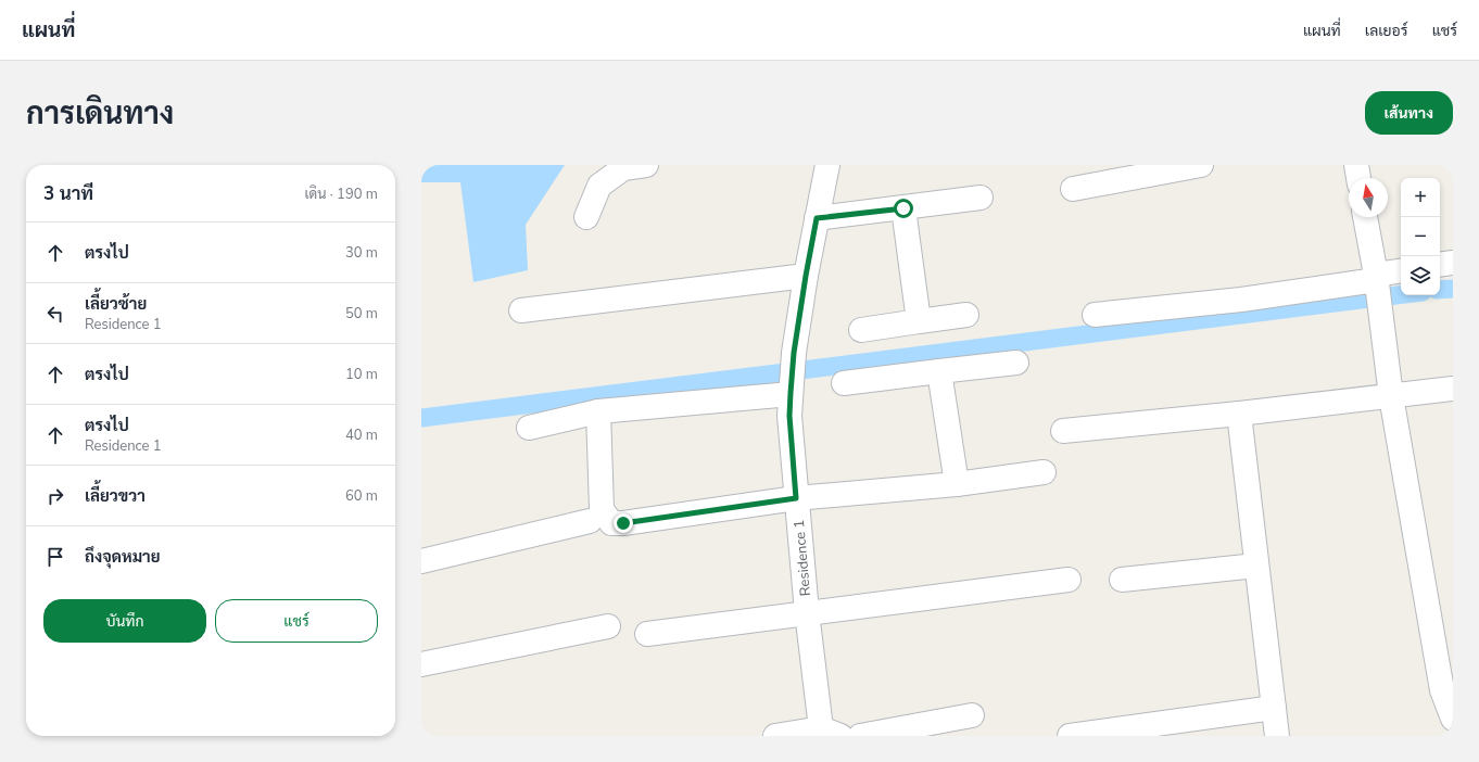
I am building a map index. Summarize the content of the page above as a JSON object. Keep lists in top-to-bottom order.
{
  "streets": {
    "street": ["Residence 1"]
  },
  "north": "top",
  "page": {
    "header": "แผนที่",
    "nav": ["แผนที่", "เลเยอร์", "แชร์"],
    "title": "การเดินทาง",
    "buttons": [
      "เส้นทาง",
      ["บันทึก", "แชร์"]
    ],
    "heading": ["3 นาที", "เดิน · 190 m"],
    "map_buttons": ["+", "−"],
    "list": [
      ["ตรงไป", "30 m"],
      ["เลี้ยวซ้าย", "Residence 1", "50 m"],
      ["ตรงไป", "10 m"],
      ["ตรงไป", "Residence 1", "40 m"],
      ["เลี้ยวขวา", "60 m"],
      "ถึงจุดหมาย"
    ]
  }
}
